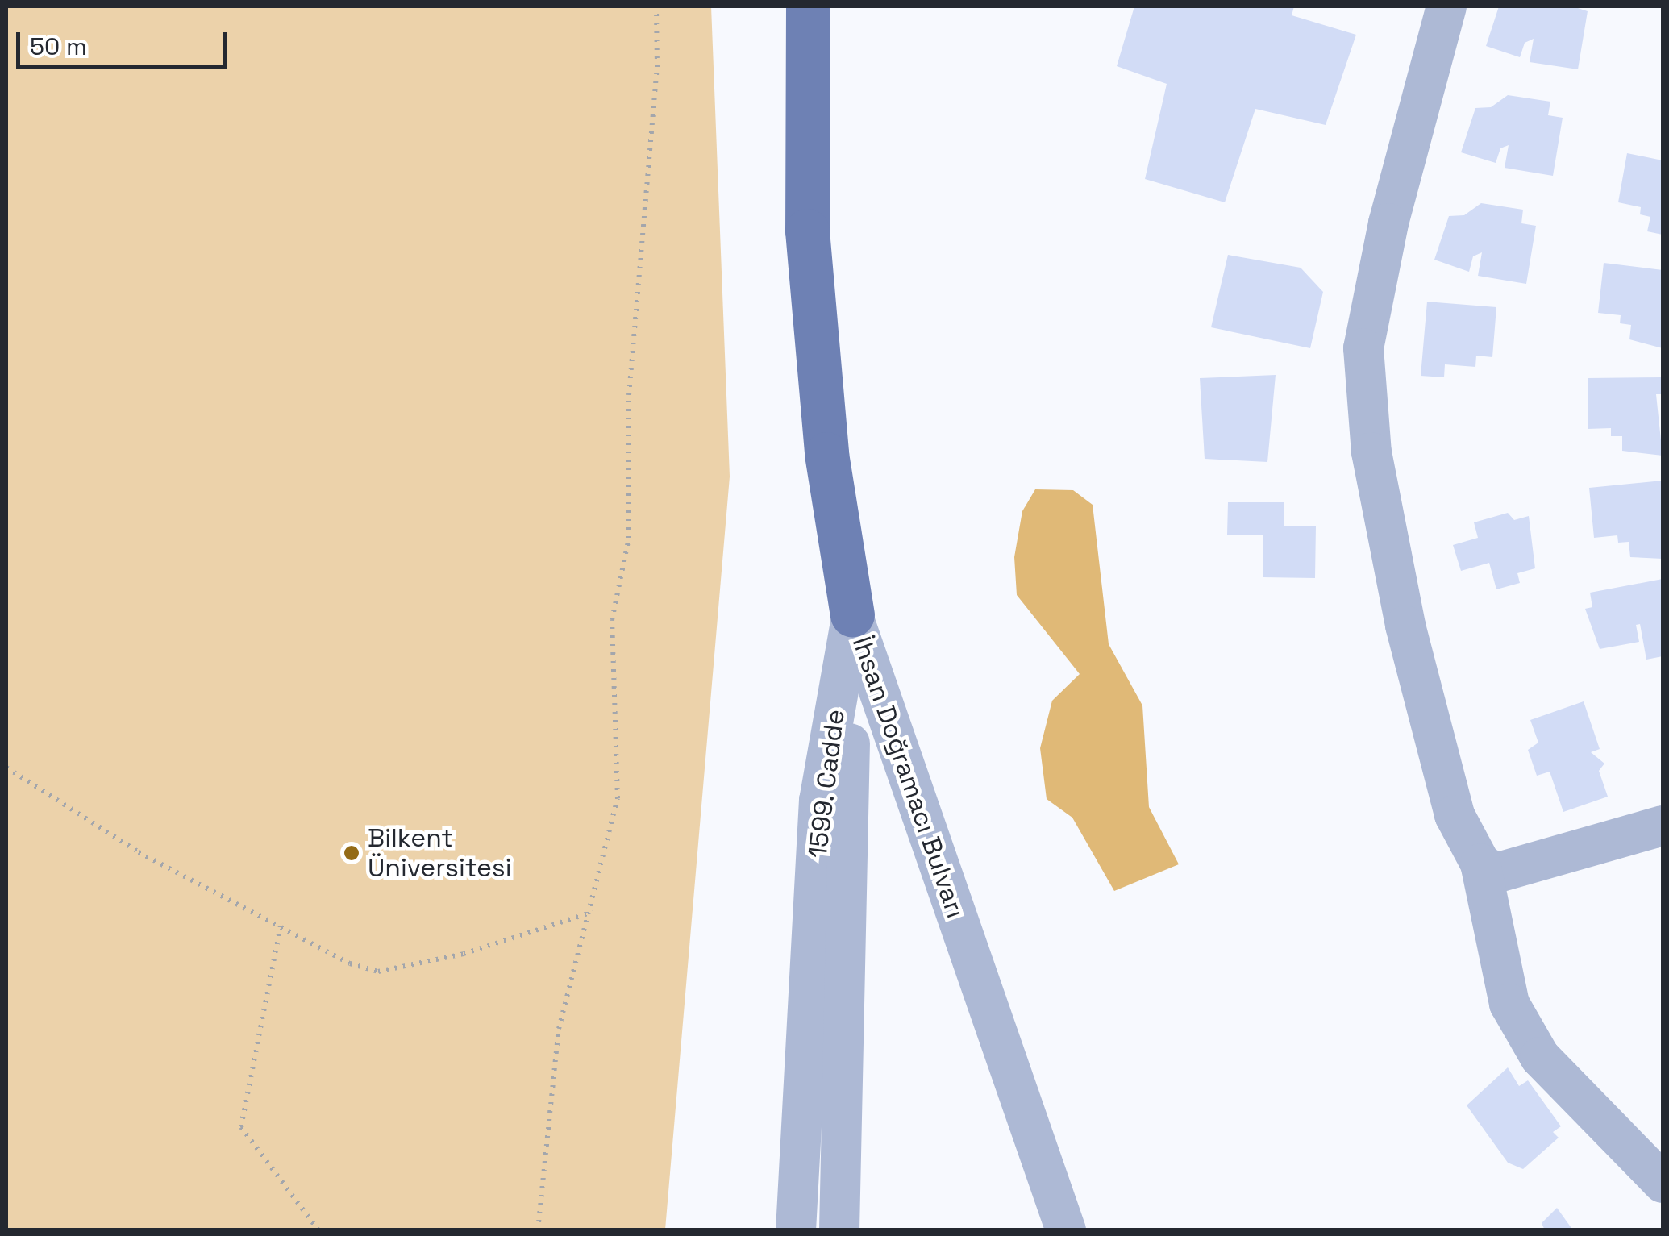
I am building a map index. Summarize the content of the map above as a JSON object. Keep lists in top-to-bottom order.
{
  "streets": {
    "main road": ["İhsan Doğramacı Bulvarı"],
    "street": ["1599. Cadde"]
  },
  "crossings": [
    ["İhsan Doğramacı Bulvarı", "1599. Cadde"]
  ],
  "places": ["Bilkent Üniversitesi"],
  "scale_bar": "50 m"
}
